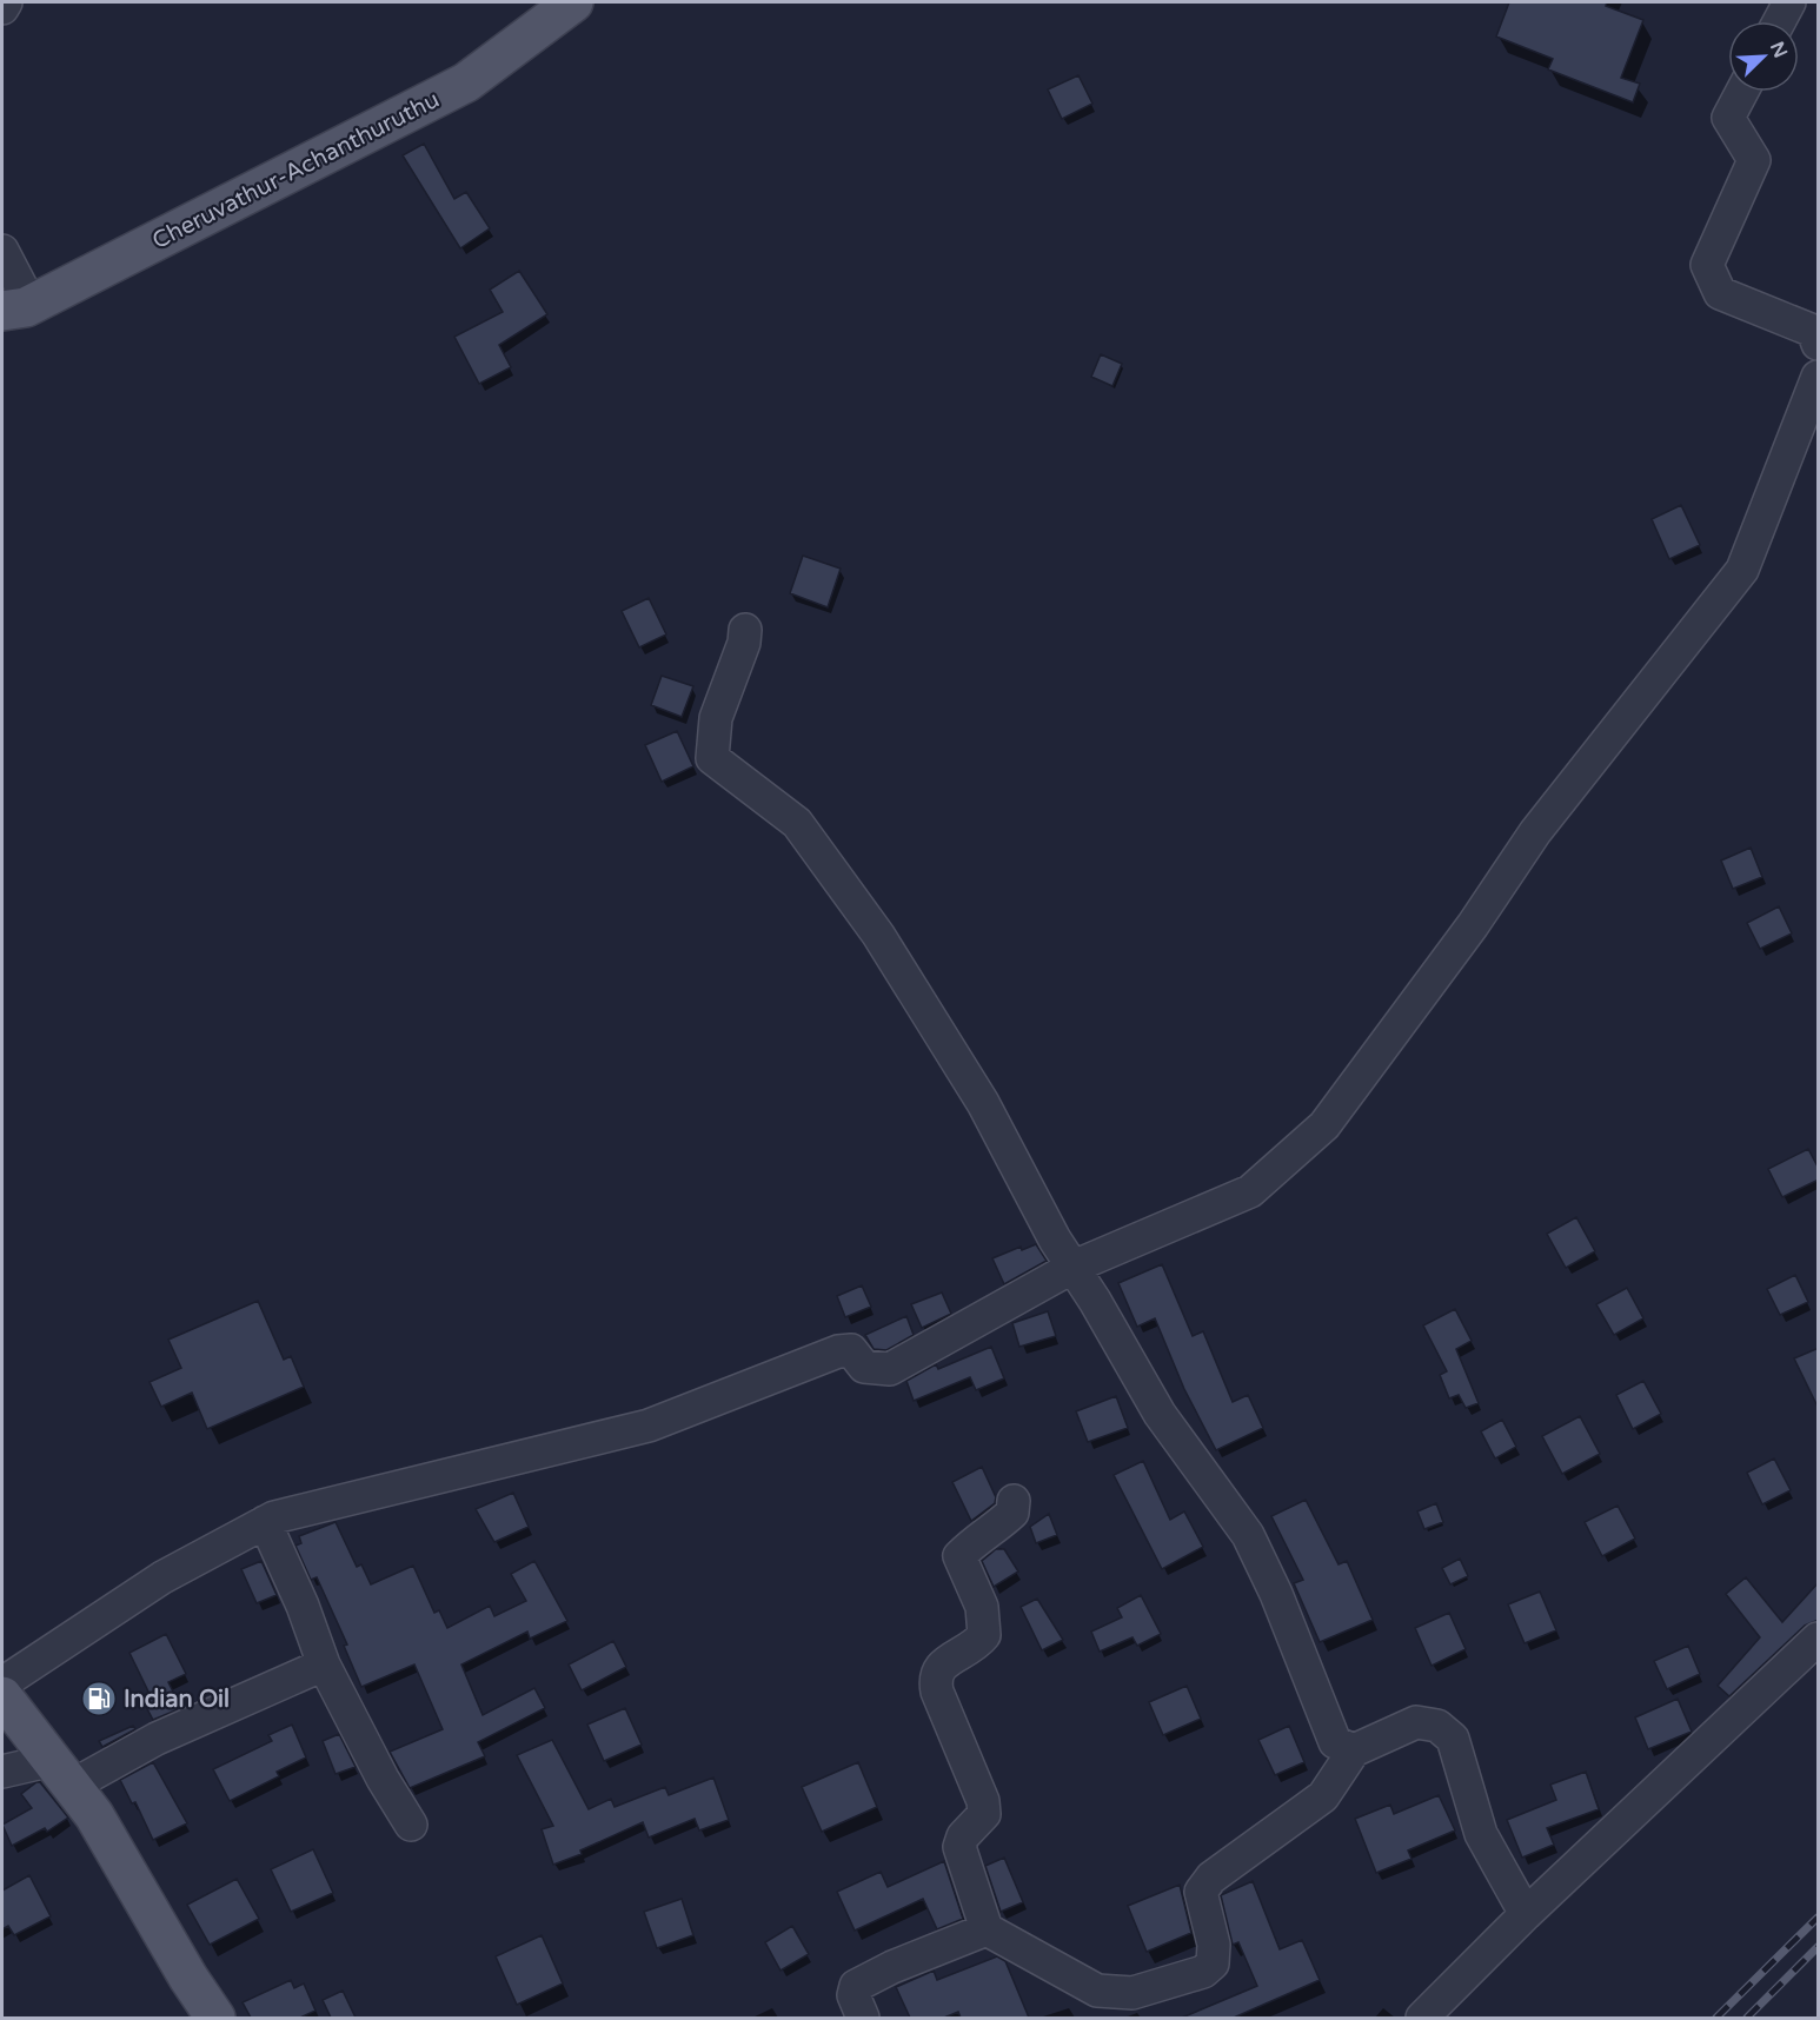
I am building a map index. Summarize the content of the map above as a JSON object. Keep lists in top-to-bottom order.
{
  "streets": {
    "main road": ["Cheruvathur-Achanthuruthu"]
  },
  "places": {
    "fuel station": ["Indian Oil"]
  },
  "north": "top right"
}
